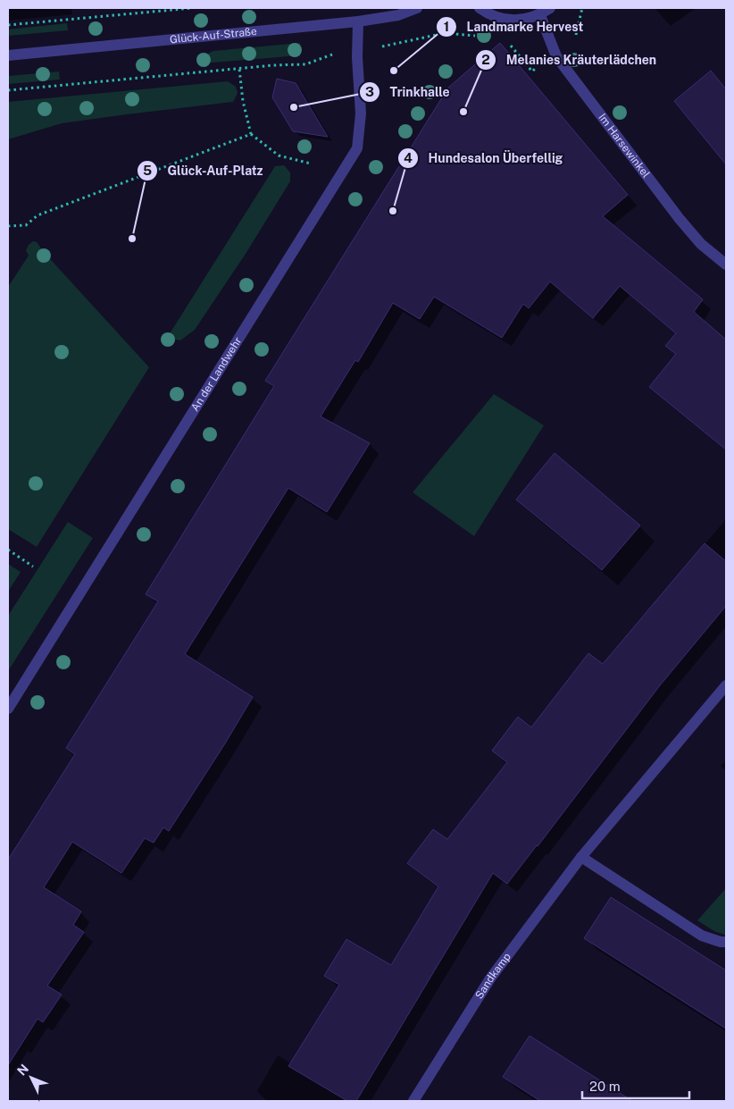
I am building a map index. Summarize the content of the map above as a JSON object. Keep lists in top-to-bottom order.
{
  "streets": {
    "street": [
      "Glück-Auf-Straße",
      "Im Harsewinkel",
      "An der Landwehr",
      "Sandkamp"
    ]
  },
  "crossings": [
    ["Glück-Auf-Straße", "An der Landwehr"]
  ],
  "places": [
    "Landmarke Hervest",
    "Trinkhalle",
    "Melanies Kräuterlädchen",
    "Hundesalon Überfellig",
    "Glück-Auf-Platz"
  ],
  "scale_bar": "20 m",
  "north": "top left"
}
